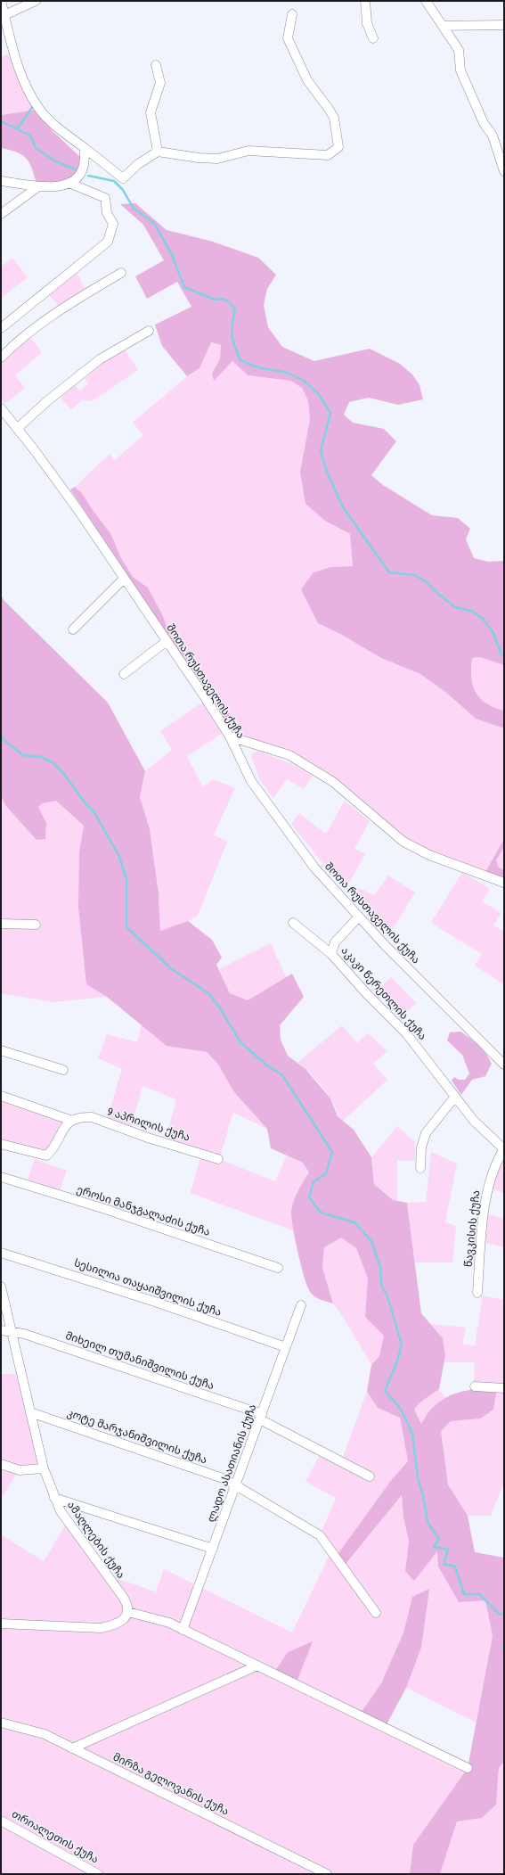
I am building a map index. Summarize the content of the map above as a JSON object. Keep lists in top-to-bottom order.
{
  "streets": {
    "street": [
      "შოთა რუსთაველის ქუჩა",
      "აკაკი წერეთლის ქუჩა",
      "9 აპრილის ქუჩა",
      "ეროსი მანჯგალაძის ქუჩა",
      "წავკისის ქუჩა",
      "სესილია თაყაიშვილის ქუჩა",
      "მიხეილ თუმანიშვილის ქუჩა",
      "კოტე მარჯანიშვილის ქუჩა",
      "ლადო ასათიანის ქუჩა",
      "ამაღლების ქუჩა",
      "მირზა გელოვანის ქუჩა",
      "თრიალეთის ქუჩა"
    ]
  },
  "crossings": [
    ["შოთა რუსთაველის ქუჩა", "აკაკი წერეთლის ქუჩა"],
    ["აკაკი წერეთლის ქუჩა", "წავკისის ქუჩა"],
    ["სესილია თაყაიშვილის ქუჩა", "ლადო ასათიანის ქუჩა"],
    ["მიხეილ თუმანიშვილის ქუჩა", "ლადო ასათიანის ქუჩა"],
    ["მიხეილ თუმანიშვილის ქუჩა", "ამაღლების ქუჩა"],
    ["კოტე მარჯანიშვილის ქუჩა", "ლადო ასათიანის ქუჩა"],
    ["კოტე მარჯანიშვილის ქუჩა", "ამაღლების ქუჩა"]
  ]
}
